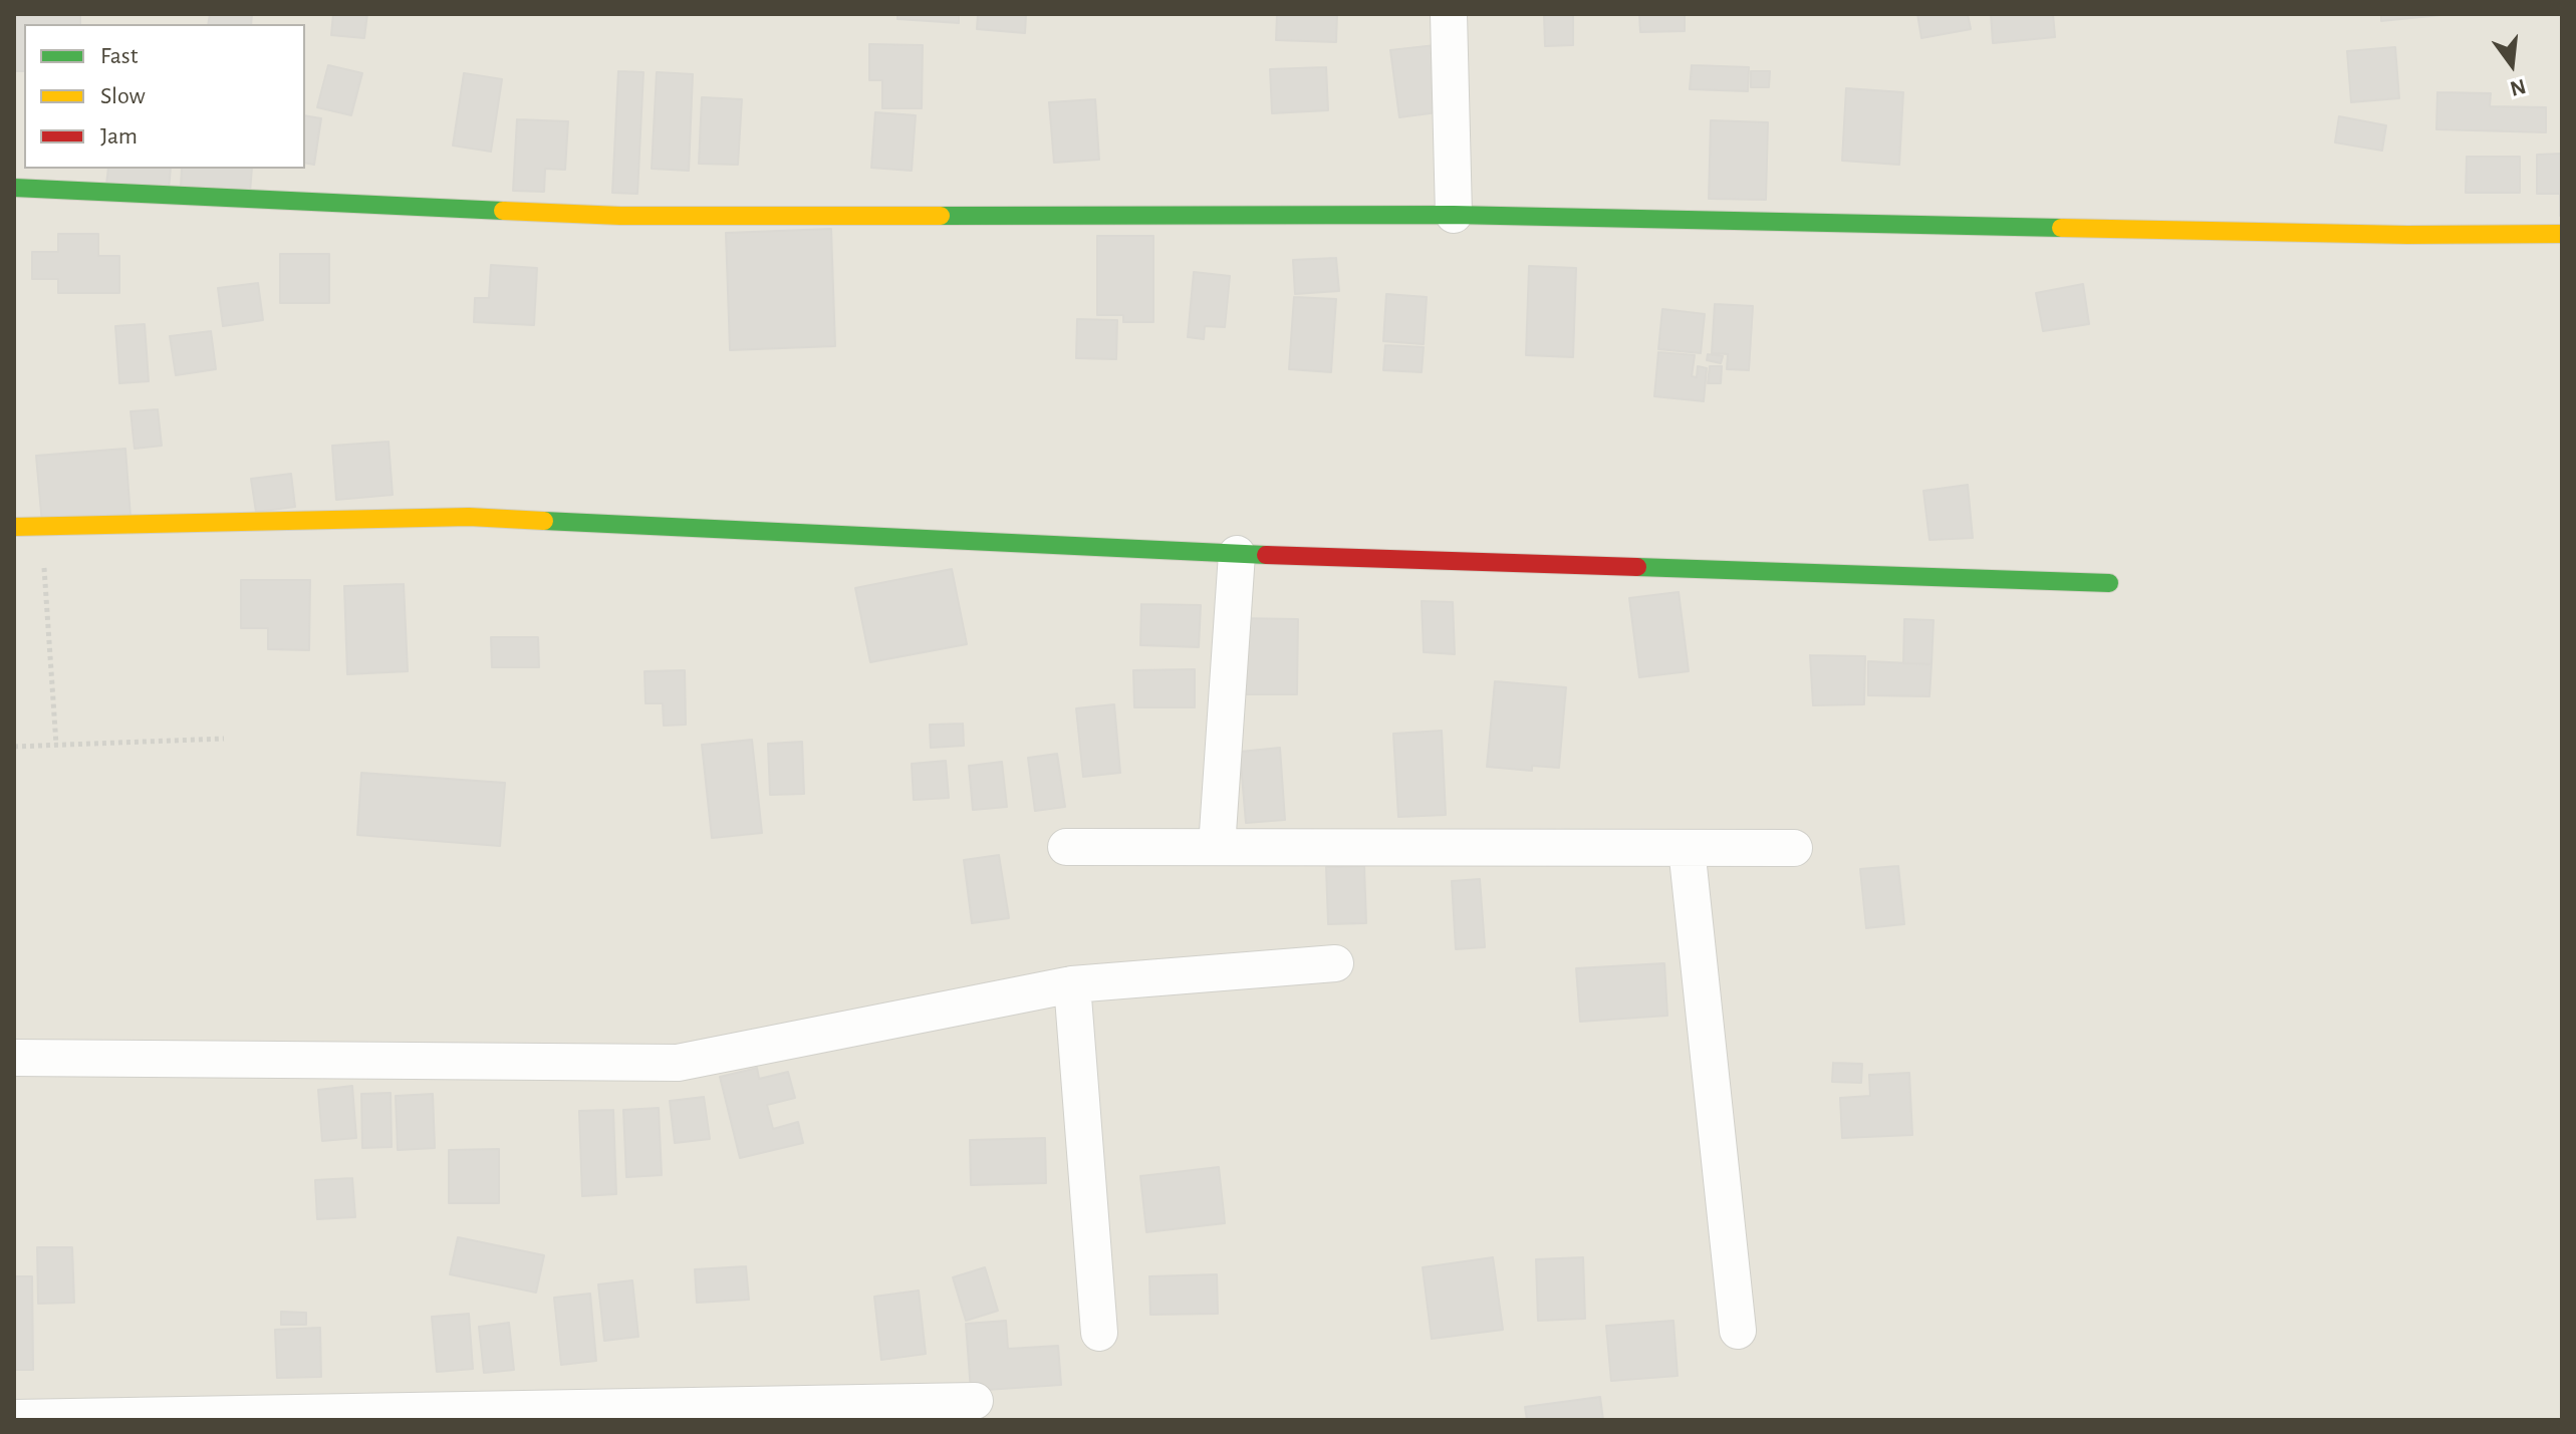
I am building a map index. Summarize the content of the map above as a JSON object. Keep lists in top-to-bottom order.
{
  "legend": ["Fast", "Slow", "Jam"],
  "north": "bottom"
}
